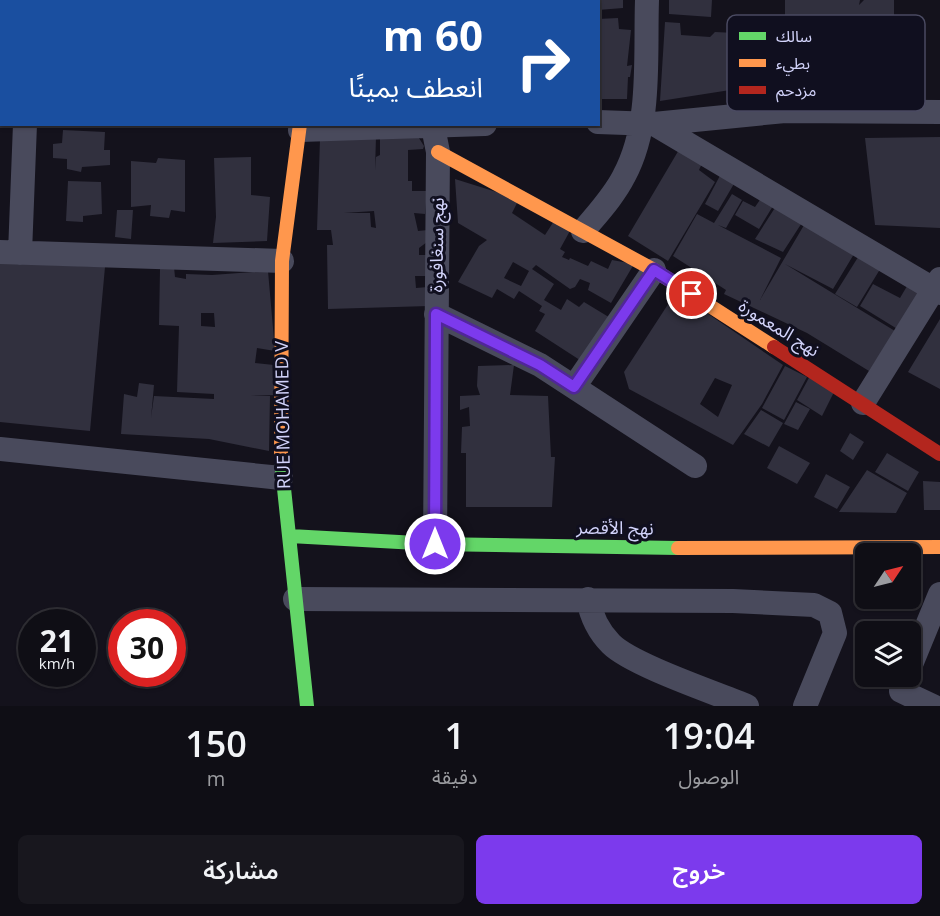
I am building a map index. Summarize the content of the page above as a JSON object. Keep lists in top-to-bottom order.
{
  "streets": {
    "street": [
      "نهج سنغافورة",
      "نهج المعمورة",
      "RUE MOHAMED V",
      "نهج الأقصر"
    ]
  },
  "crossings": [
    ["نهج سنغافورة", "نهج المعمورة"],
    ["نهج سنغافورة", "نهج الأقصر"],
    ["RUE MOHAMED V", "نهج الأقصر"]
  ],
  "legend": ["سالك", "بطيء", "مزدحم"],
  "north": "top right",
  "page": {
    "turn": ["60 m", "انعطف يمينًا"],
    "speed": "21 km/h",
    "limit": "30",
    "eta": [
      "19:04",
      "الوصول",
      "1",
      "دقيقة",
      "150",
      "m"
    ],
    "buttons": ["خروج", "مشاركة"]
  }
}
